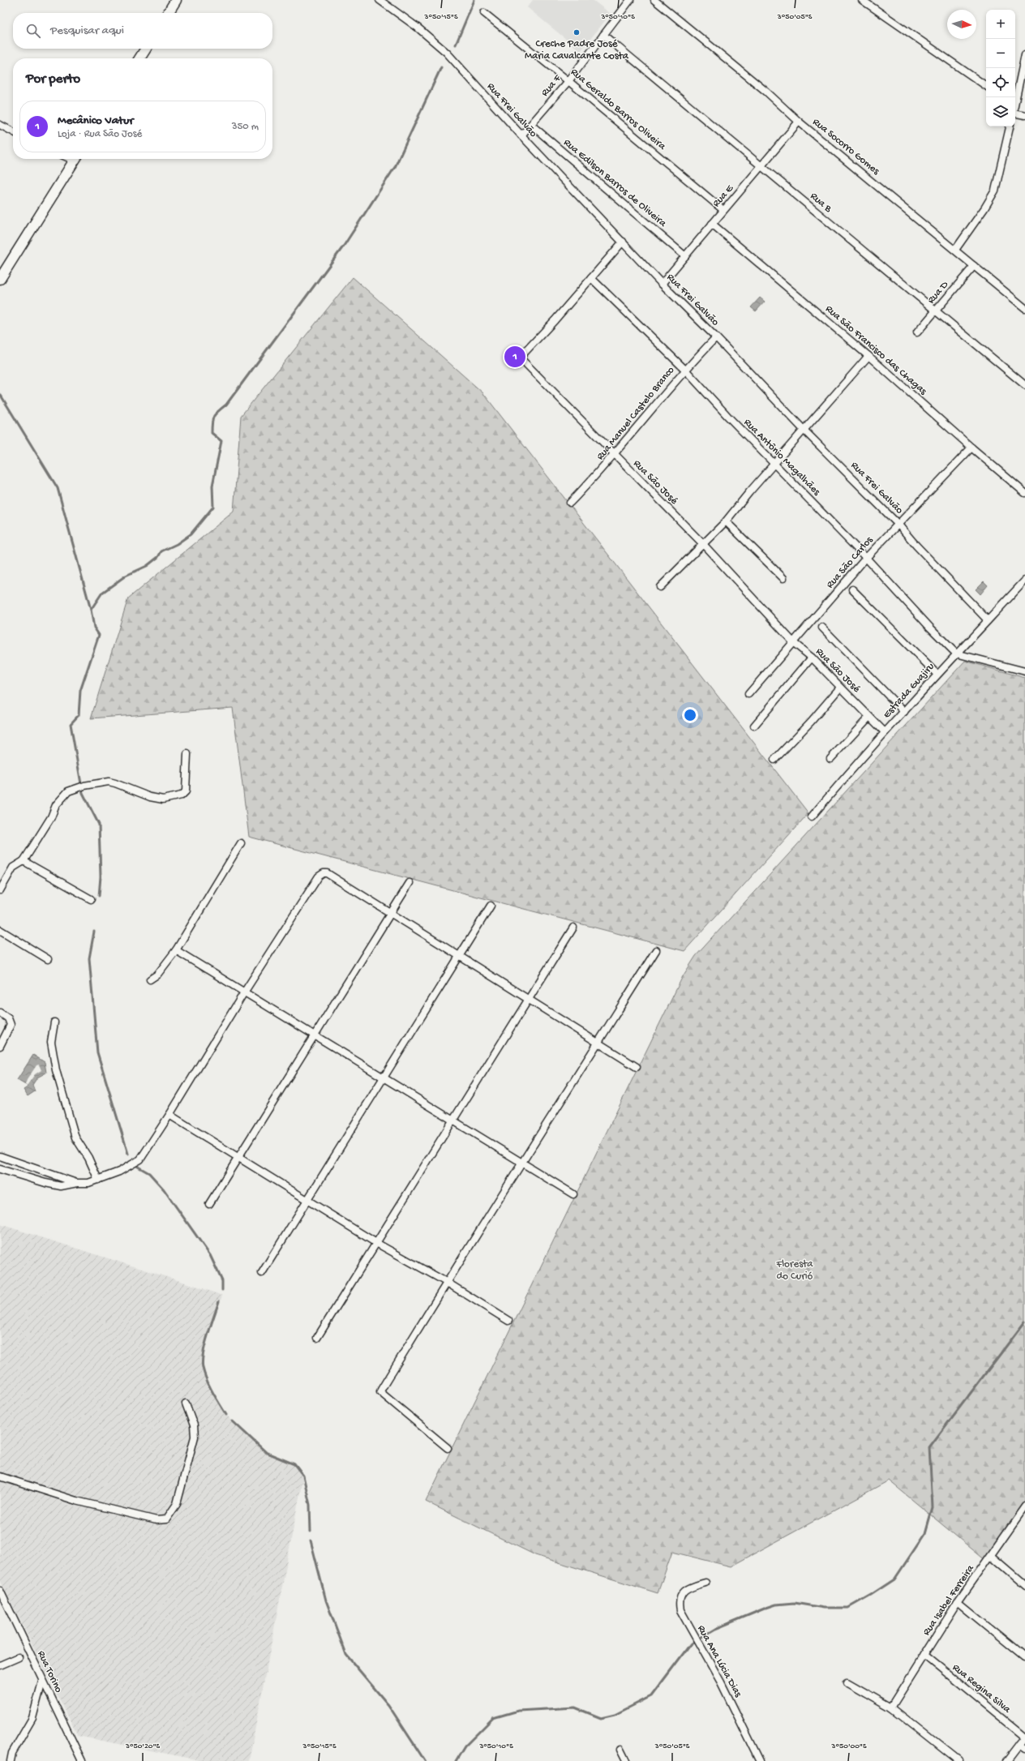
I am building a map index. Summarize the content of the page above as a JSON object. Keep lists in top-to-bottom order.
{
  "streets": {
    "street": [
      "Rua F",
      "Rua Geraldo Barros Oliveira",
      "Rua Frei Galvão",
      "Rua Socorro Gomes",
      "Rua Edilson Barros de Oliveira",
      "Rua E",
      "Rua B",
      "Rua D",
      "Rua São Francisco das Chagas",
      "Rua Manuel Castelo Branco",
      "Rua Antônio Magalhães",
      "Rua São José",
      "Rua São Carlos",
      "Estrada Guajiru",
      "Rua Isabel Ferreira",
      "Rua Ana Lúcia Dias",
      "Rua Torino",
      "Rua Regina Silva"
    ]
  },
  "crossings": [
    ["Rua F", "Rua Geraldo Barros Oliveira"],
    ["Rua F", "Rua Frei Galvão"],
    ["Rua F", "Rua Edilson Barros de Oliveira"],
    ["Rua F", "Rua B"],
    ["Rua Geraldo Barros Oliveira", "Rua E"],
    ["Rua Frei Galvão", "Rua E"],
    ["Rua Frei Galvão", "Rua Manuel Castelo Branco"],
    ["Rua Frei Galvão", "Rua São José"],
    ["Rua Frei Galvão", "Rua São Carlos"],
    ["Rua Frei Galvão", "Estrada Guajiru"],
    ["Rua Socorro Gomes", "Rua E"],
    ["Rua Socorro Gomes", "Rua D"],
    ["Rua Edilson Barros de Oliveira", "Rua E"],
    ["Rua E", "Rua B"],
    ["Rua E", "Rua São Francisco das Chagas"],
    ["Rua B", "Rua D"],
    ["Rua São Francisco das Chagas", "Rua São Carlos"],
    ["Rua Manuel Castelo Branco", "Rua Antônio Magalhães"],
    ["Rua Manuel Castelo Branco", "Rua São José"],
    ["Rua Antônio Magalhães", "Rua São José"],
    ["Rua Antônio Magalhães", "Rua São Carlos"],
    ["Rua Antônio Magalhães", "Estrada Guajiru"],
    ["Rua São José", "Rua São Carlos"],
    ["Rua São José", "Estrada Guajiru"],
    ["Rua Isabel Ferreira", "Rua Regina Silva"]
  ],
  "parks": ["Floresta do Curió"],
  "places": ["Creche Padre José Maria Cavalcante Costa"],
  "north": "right",
  "page": {
    "map_buttons": ["+", "−"],
    "search": "Pesquisar aqui",
    "heading": "Por perto",
    "list": [
      {
        "mark": "1",
        "name": "Mecânico Vatur",
        "note": "Loja · Rua São José",
        "value": "350 m"
      }
    ],
    "pins": "1"
  },
  "coordinates": [
    "3°50'15\"S",
    "3°50'10\"S",
    "3°50'05\"S",
    "3°50'20\"S",
    "3°50'00\"S"
  ]
}
